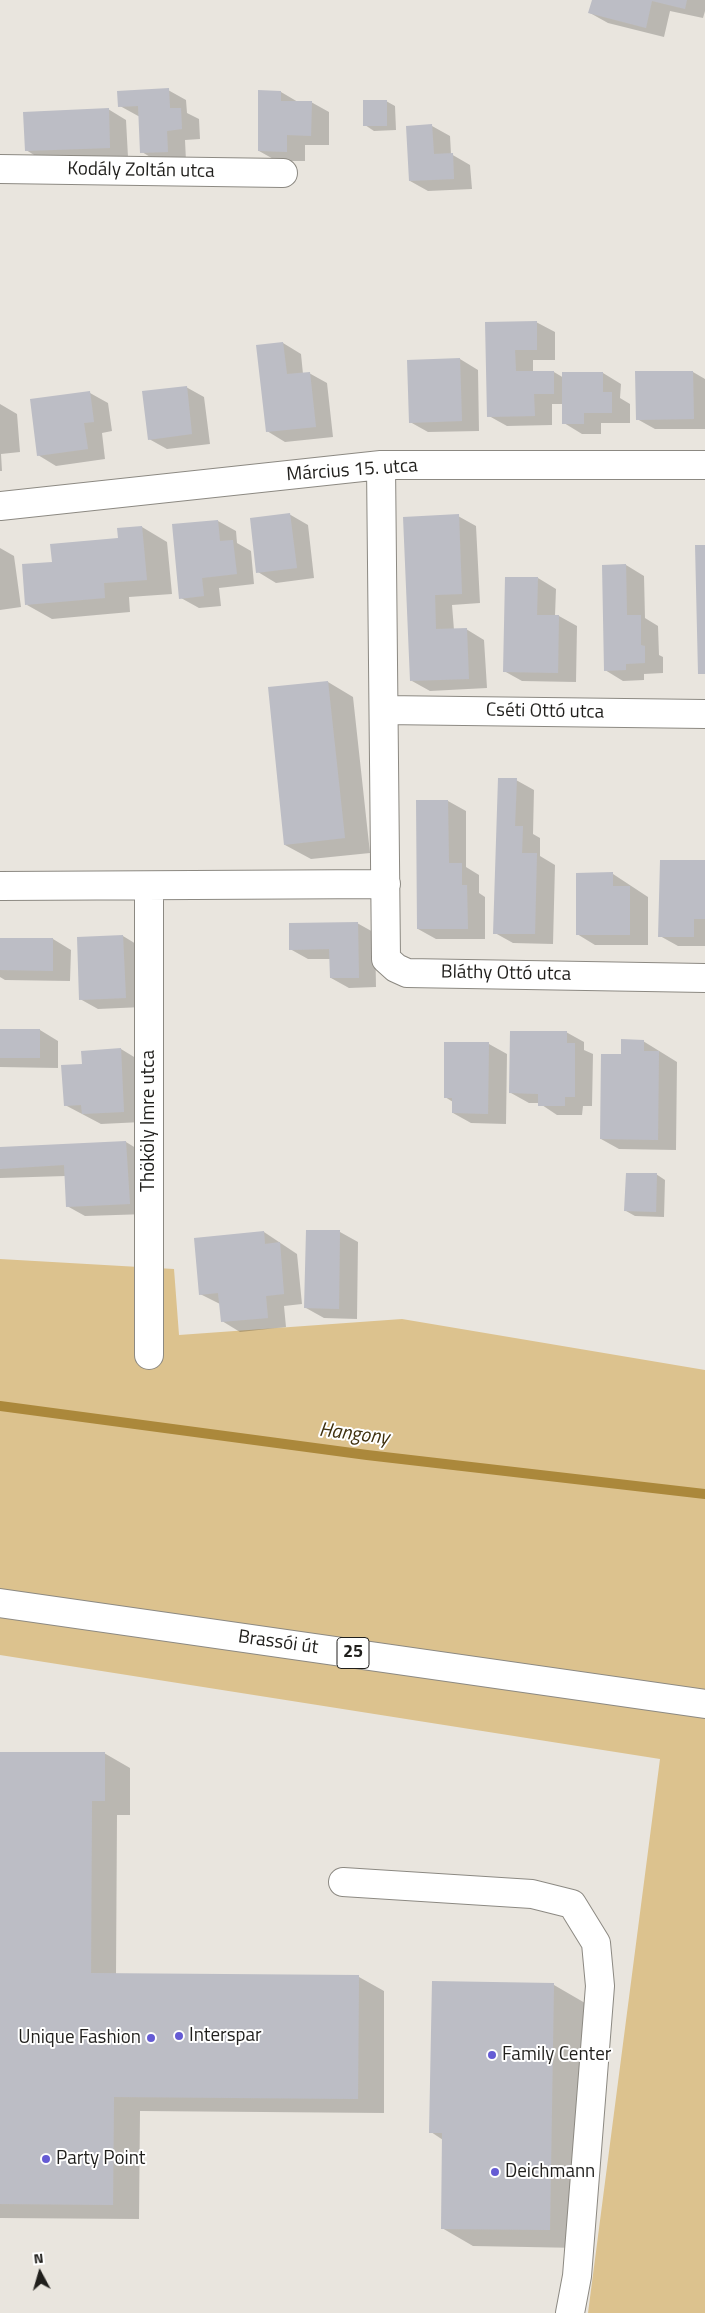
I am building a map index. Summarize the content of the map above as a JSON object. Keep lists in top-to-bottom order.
{
  "streets": {
    "street": [
      "Kodály Zoltán utca",
      "Március 15. utca",
      "Cséti Ottó utca",
      "Bláthy Ottó utca",
      "Thököly Imre utca",
      "Brassói út",
      "25"
    ]
  },
  "water": ["Hangony"],
  "places": [
    "Interspar",
    "Unique Fashion",
    "Family Center",
    "Party Point",
    "Deichmann"
  ],
  "north": "top"
}
